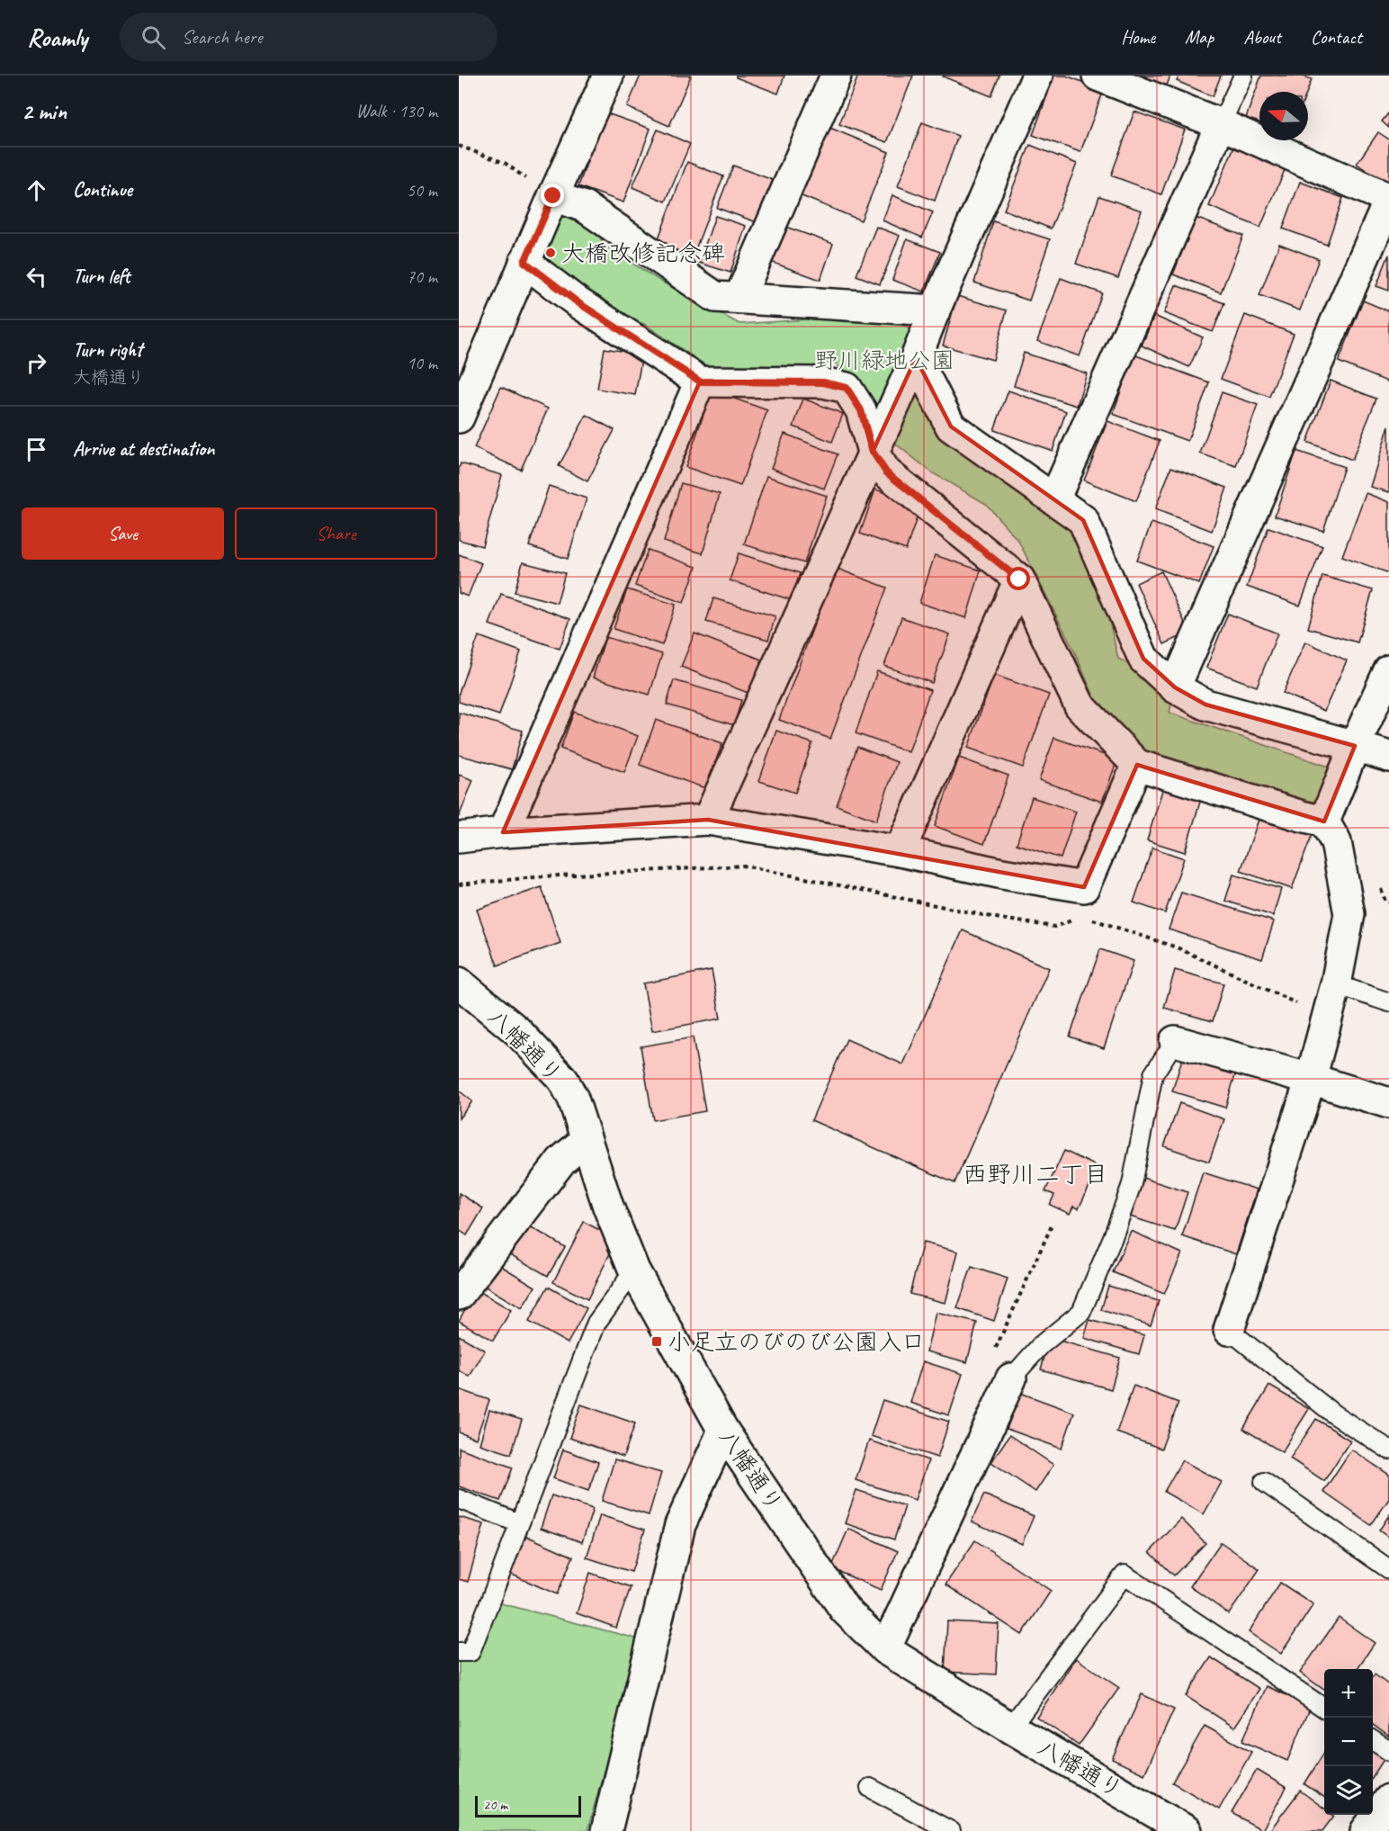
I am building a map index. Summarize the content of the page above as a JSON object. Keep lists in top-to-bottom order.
{
  "streets": {
    "street": ["八幡通り"]
  },
  "districts": ["西野川二丁目"],
  "parks": ["野川緑地公園"],
  "places": {
    "other": ["大橋改修記念碑"],
    "transit": ["小足立のびのび公園入口"]
  },
  "scale_bar": "20 m",
  "north": "left",
  "page": {
    "header": "Roamly",
    "search": "Search here",
    "nav": [
      "Home",
      "Map",
      "About",
      "Contact"
    ],
    "heading": ["2 min", "Walk · 130 m"],
    "list": [
      ["Continue", "50 m"],
      ["Turn left", "70 m"],
      ["Turn right", "大橋通り", "10 m"],
      "Arrive at destination"
    ],
    "buttons": ["Save", "Share"],
    "map_buttons": ["+", "−"],
    "scale": "20 m"
  }
}
